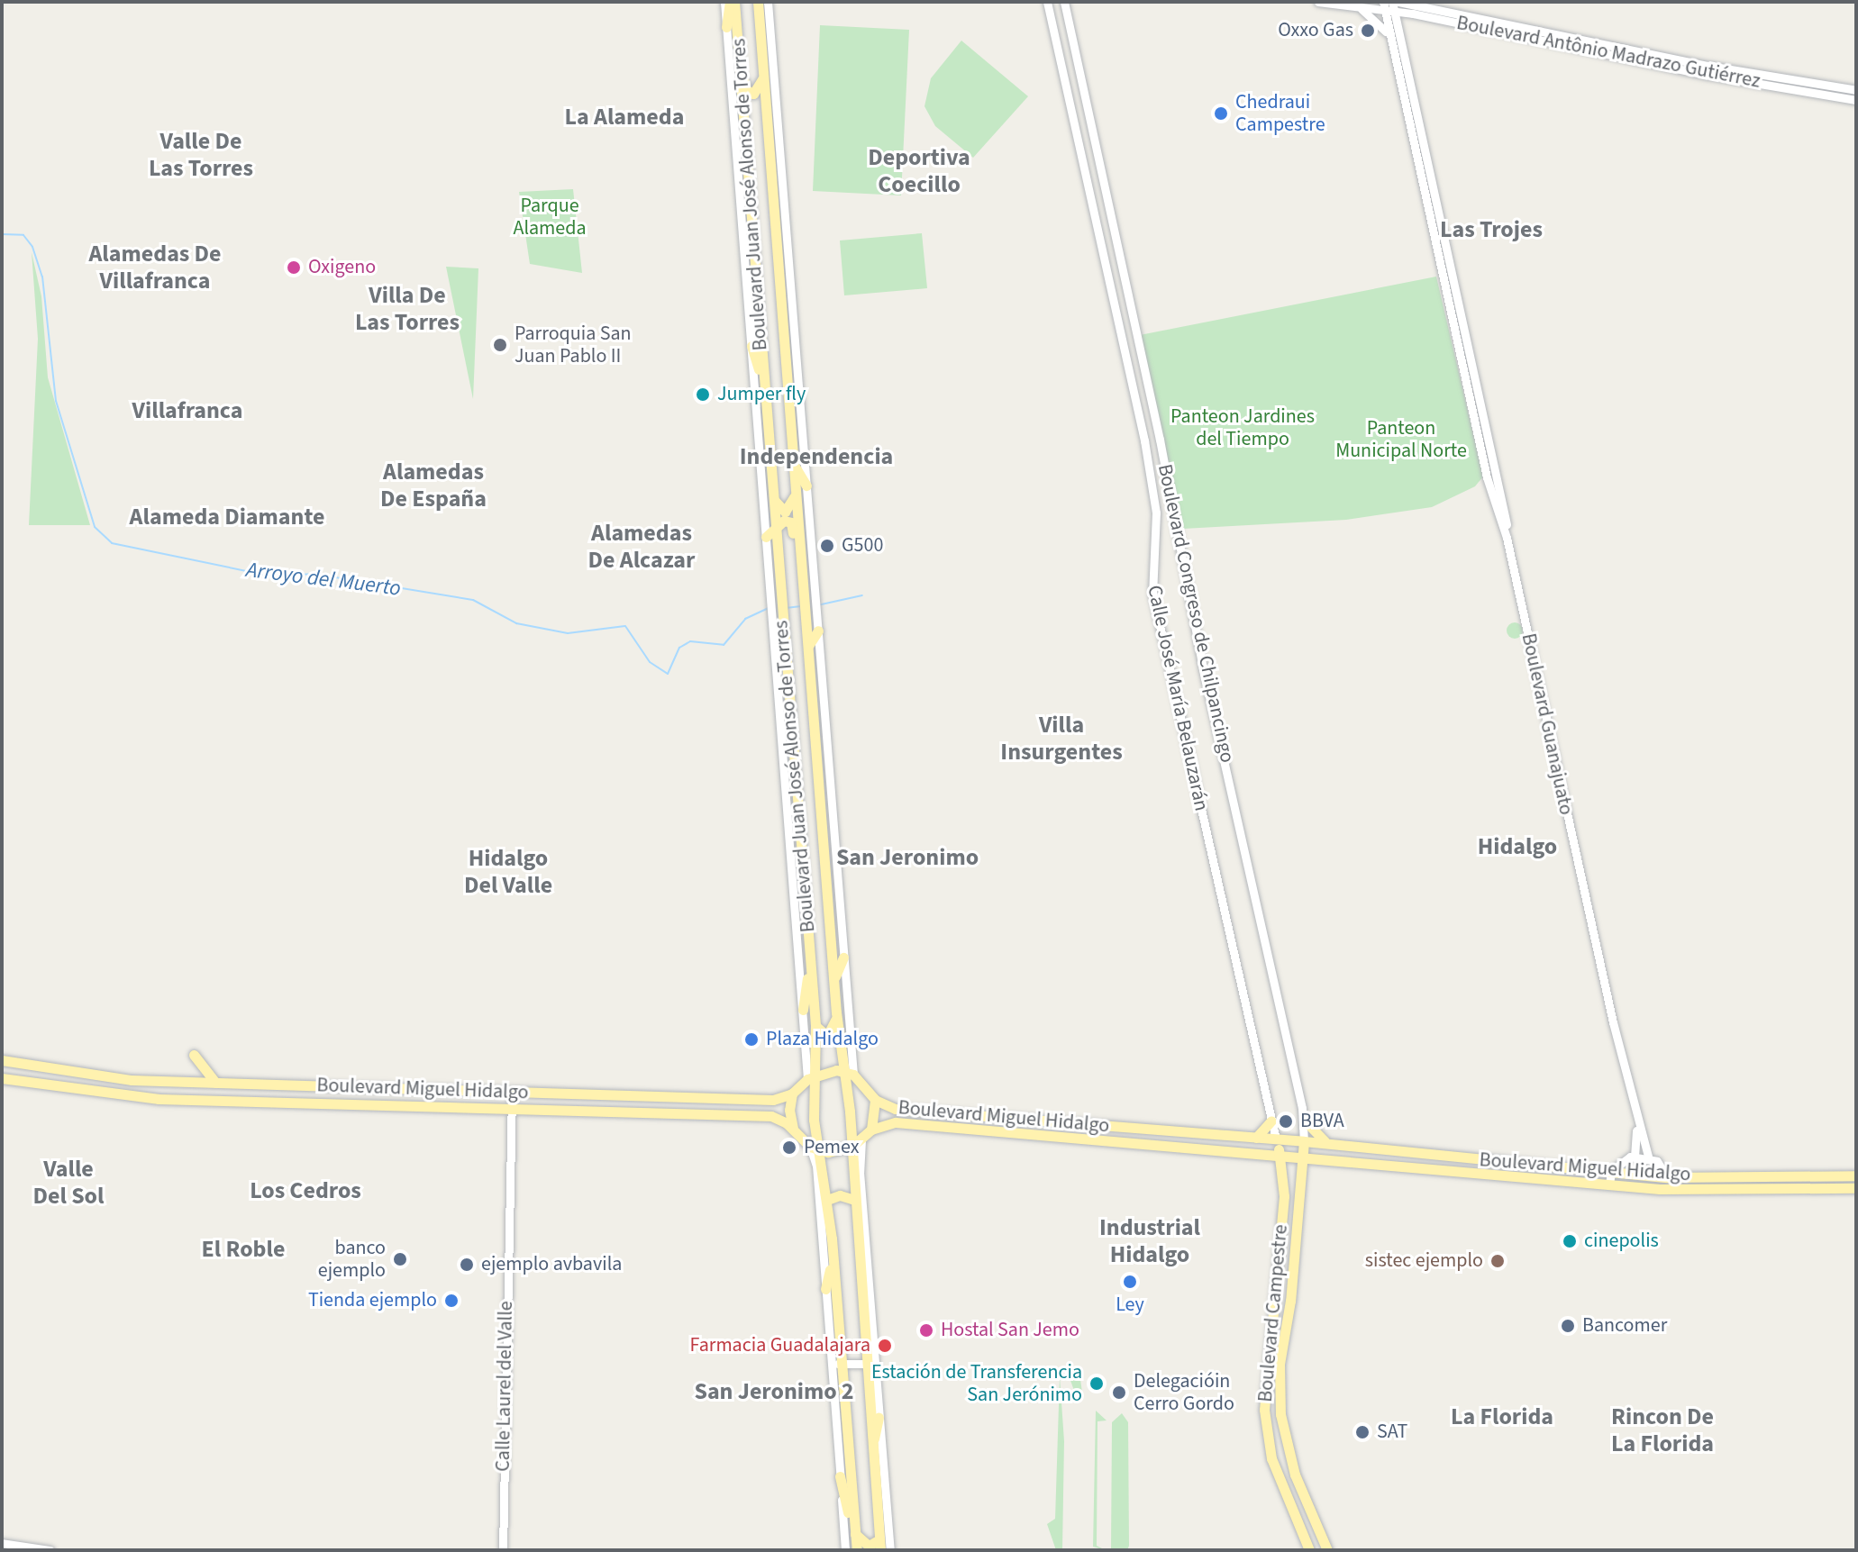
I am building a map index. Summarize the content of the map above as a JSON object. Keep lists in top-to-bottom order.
{
  "streets": {
    "main road": ["Boulevard Juan José Alonso de Torres", "Boulevard Miguel Hidalgo", "Boulevard Campestre"],
    "street": [
      "Boulevard Antônio Madrazo Gutiérrez",
      "Boulevard Congreso de Chilpancingo",
      "Calle José María Belauzarán",
      "Boulevard Guanajuato",
      "Calle Laurel del Valle"
    ]
  },
  "crossings": [
    ["Boulevard Antônio Madrazo Gutiérrez", "Boulevard Guanajuato"],
    ["Boulevard Juan José Alonso de Torres", "Boulevard Miguel Hidalgo"],
    ["Boulevard Congreso de Chilpancingo", "Boulevard Miguel Hidalgo"],
    ["Boulevard Congreso de Chilpancingo", "Boulevard Campestre"],
    ["Calle José María Belauzarán", "Boulevard Miguel Hidalgo"],
    ["Boulevard Guanajuato", "Boulevard Miguel Hidalgo"],
    ["Boulevard Miguel Hidalgo", "Boulevard Campestre"],
    ["Boulevard Miguel Hidalgo", "Calle Laurel del Valle"]
  ],
  "districts": [
    "La Alameda",
    "Valle De Las Torres",
    "Deportiva Coecillo",
    "Las Trojes",
    "Alamedas De Villafranca",
    "Villa De Las Torres",
    "Villafranca",
    "Independencia",
    "Alamedas De España",
    "Alameda Diamante",
    "Alamedas De Alcazar",
    "Villa Insurgentes",
    "Hidalgo",
    "San Jeronimo",
    "Hidalgo Del Valle",
    "Valle Del Sol",
    "Los Cedros",
    "Industrial Hidalgo",
    "El Roble",
    "San Jeronimo 2",
    "La Florida",
    "Rincon De La Florida"
  ],
  "water": ["Arroyo del Muerto"],
  "parks": ["Parque Alameda", "Panteon Jardines del Tiempo", "Panteon Municipal Norte"],
  "places": [
    "Oxxo Gas",
    "Chedraui Campestre",
    "Oxigeno",
    "Parroquia San Juan Pablo II",
    "Jumper fly",
    "G500",
    "Plaza Hidalgo",
    "BBVA",
    "Pemex",
    "cinepolis",
    "banco ejemplo",
    "sistec ejemplo",
    "ejemplo avbavila",
    "Ley",
    "Tienda ejemplo",
    "Bancomer",
    "Hostal San Jemo",
    "Farmacia Guadalajara",
    "Estación de Transferencia San Jerónimo",
    "Delegacióin Cerro Gordo",
    "SAT"
  ]
}
